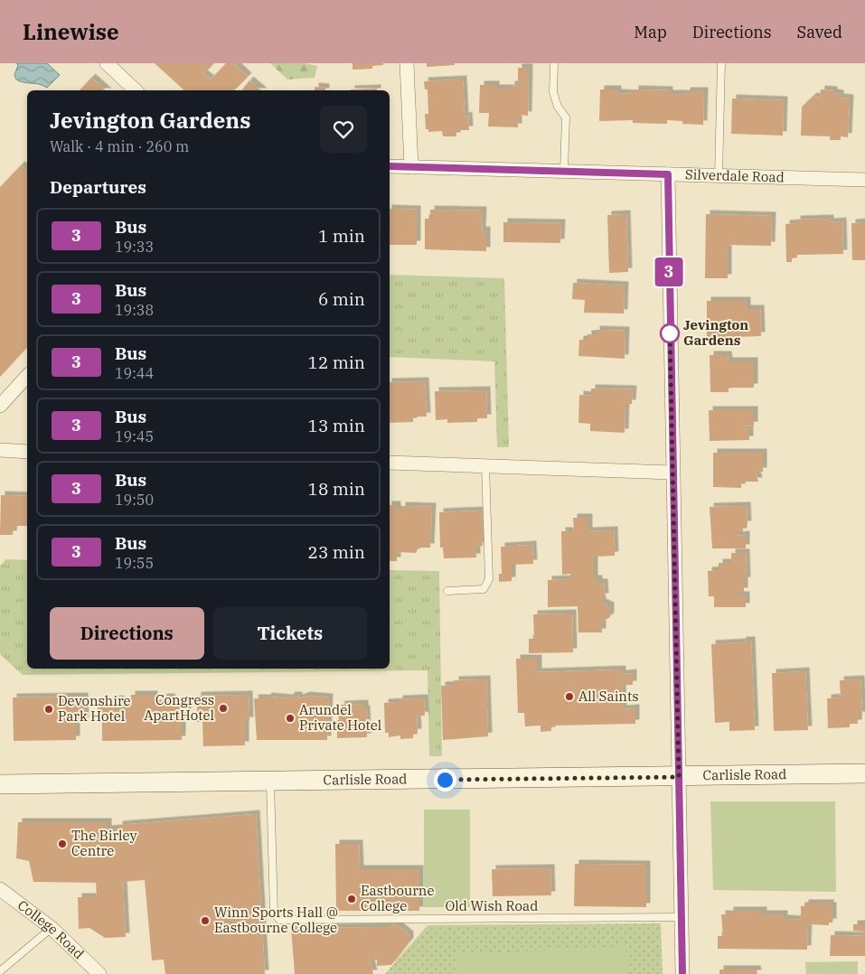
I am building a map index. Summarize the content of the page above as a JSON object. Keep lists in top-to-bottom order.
{
  "streets": {
    "street": ["Silverdale Road", "Carlisle Road", "College Road"],
    "lane": ["Old Wish Road"]
  },
  "crossings": [
    ["Carlisle Road", "Old Wish Road"]
  ],
  "places": [
    "Jevington Gardens",
    "All Saints",
    "Congress ApartHotel",
    "Devonshire Park Hotel",
    "Arundel Private Hotel",
    "The Birley Centre",
    "Eastbourne College",
    "Winn Sports Hall @ Eastbourne College"
  ],
  "lines": ["bus line 3"],
  "page": {
    "header": "Linewise",
    "nav": ["Map", "Directions", "Saved"],
    "on_map": "3",
    "heading": [
      ["Jevington Gardens", "Walk · 4 min · 260 m"],
      "Departures"
    ],
    "list": [
      {
        "mark": "3",
        "name": "Bus",
        "note": "19:33",
        "value": "1 min"
      },
      {
        "mark": "3",
        "name": "Bus",
        "note": "19:38",
        "value": "6 min"
      },
      {
        "mark": "3",
        "name": "Bus",
        "note": "19:44",
        "value": "12 min"
      },
      {
        "mark": "3",
        "name": "Bus",
        "note": "19:45",
        "value": "13 min"
      },
      {
        "mark": "3",
        "name": "Bus",
        "note": "19:50",
        "value": "18 min"
      },
      {
        "mark": "3",
        "name": "Bus",
        "note": "19:55",
        "value": "23 min"
      }
    ],
    "buttons": ["Directions", "Tickets"]
  }
}
